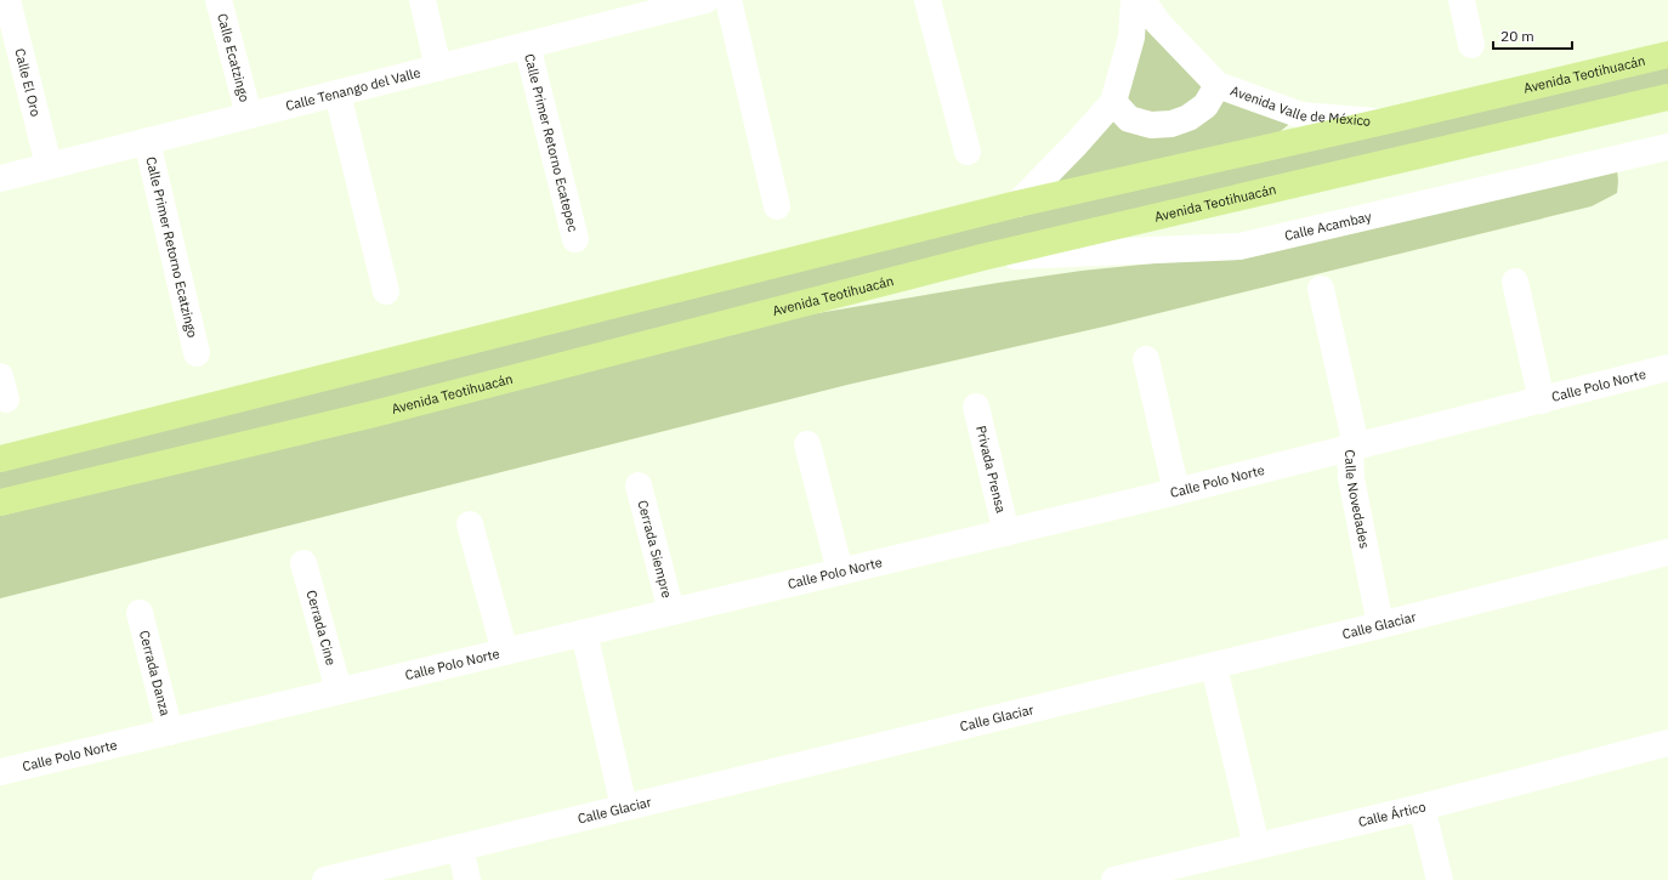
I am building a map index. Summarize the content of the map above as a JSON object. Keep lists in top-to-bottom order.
{
  "streets": {
    "main road": ["Avenida Teotihuacán"],
    "street": [
      "Calle Ecatzingo",
      "Calle El Oro",
      "Calle Tenango del Valle",
      "Avenida Valle de México",
      "Calle Primer Retorno Ecatepec",
      "Calle Acambay",
      "Calle Primer Retorno Ecatzingo",
      "Calle Polo Norte",
      "Privada Prensa",
      "Calle Novedades",
      "Cerrada Siempre",
      "Calle Glaciar",
      "Cerrada Cine",
      "Cerrada Danza",
      "Calle Ártico"
    ]
  },
  "crossings": [
    ["Calle Ecatzingo", "Calle Tenango del Valle"],
    ["Avenida Teotihuacán", "Avenida Valle de México"],
    ["Avenida Teotihuacán", "Calle Acambay"],
    ["Calle El Oro", "Calle Tenango del Valle"],
    ["Calle Tenango del Valle", "Calle Primer Retorno Ecatepec"],
    ["Calle Tenango del Valle", "Calle Primer Retorno Ecatzingo"],
    ["Calle Polo Norte", "Privada Prensa"],
    ["Calle Polo Norte", "Calle Novedades"],
    ["Calle Polo Norte", "Cerrada Siempre"],
    ["Calle Polo Norte", "Cerrada Cine"],
    ["Calle Polo Norte", "Cerrada Danza"],
    ["Calle Novedades", "Calle Glaciar"]
  ],
  "scale_bar": "20 m"
}
